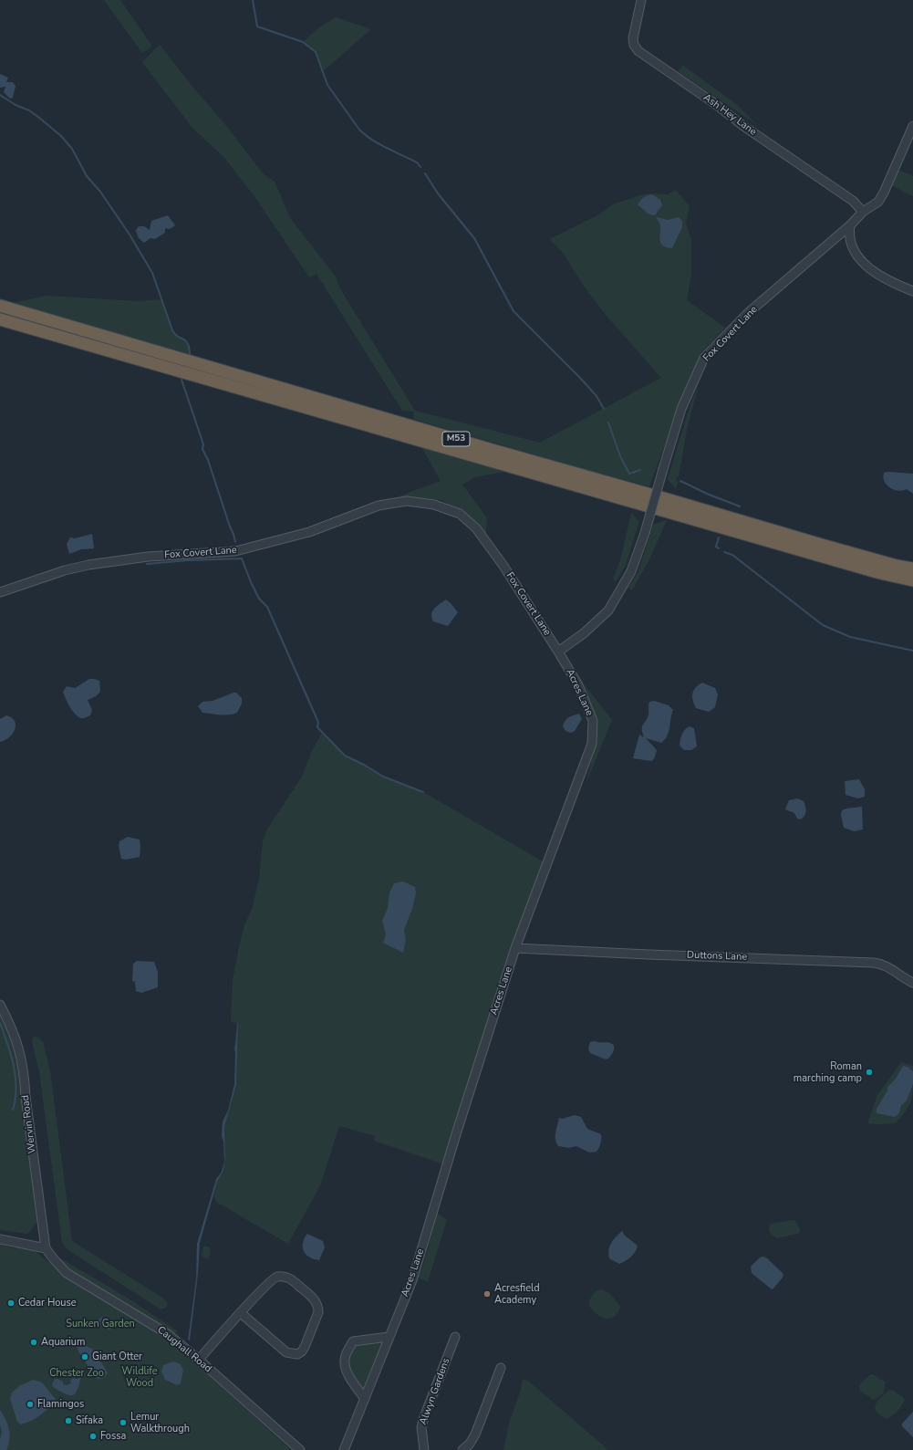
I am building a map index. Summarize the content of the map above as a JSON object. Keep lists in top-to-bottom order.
{
  "streets": {
    "highway": ["M53"],
    "street": [
      "Ash Hey Lane",
      "Fox Covert Lane",
      "Acres Lane",
      "Duttons Lane",
      "Wervin Road",
      "Caughall Road",
      "Alwyn Gardens"
    ]
  },
  "crossings": [
    ["Ash Hey Lane", "Fox Covert Lane"],
    ["Fox Covert Lane", "Acres Lane"],
    ["Acres Lane", "Duttons Lane"],
    ["Wervin Road", "Caughall Road"]
  ],
  "parks": ["Sunken Garden", "Wildlife Wood", "Chester Zoo"],
  "places": [
    "Roman marching camp",
    "Acresfield Academy",
    "Cedar House",
    "Aquarium",
    "Giant Otter",
    "Flamingos",
    "Sifaka",
    "Lemur Walkthrough",
    "Fossa"
  ]
}
